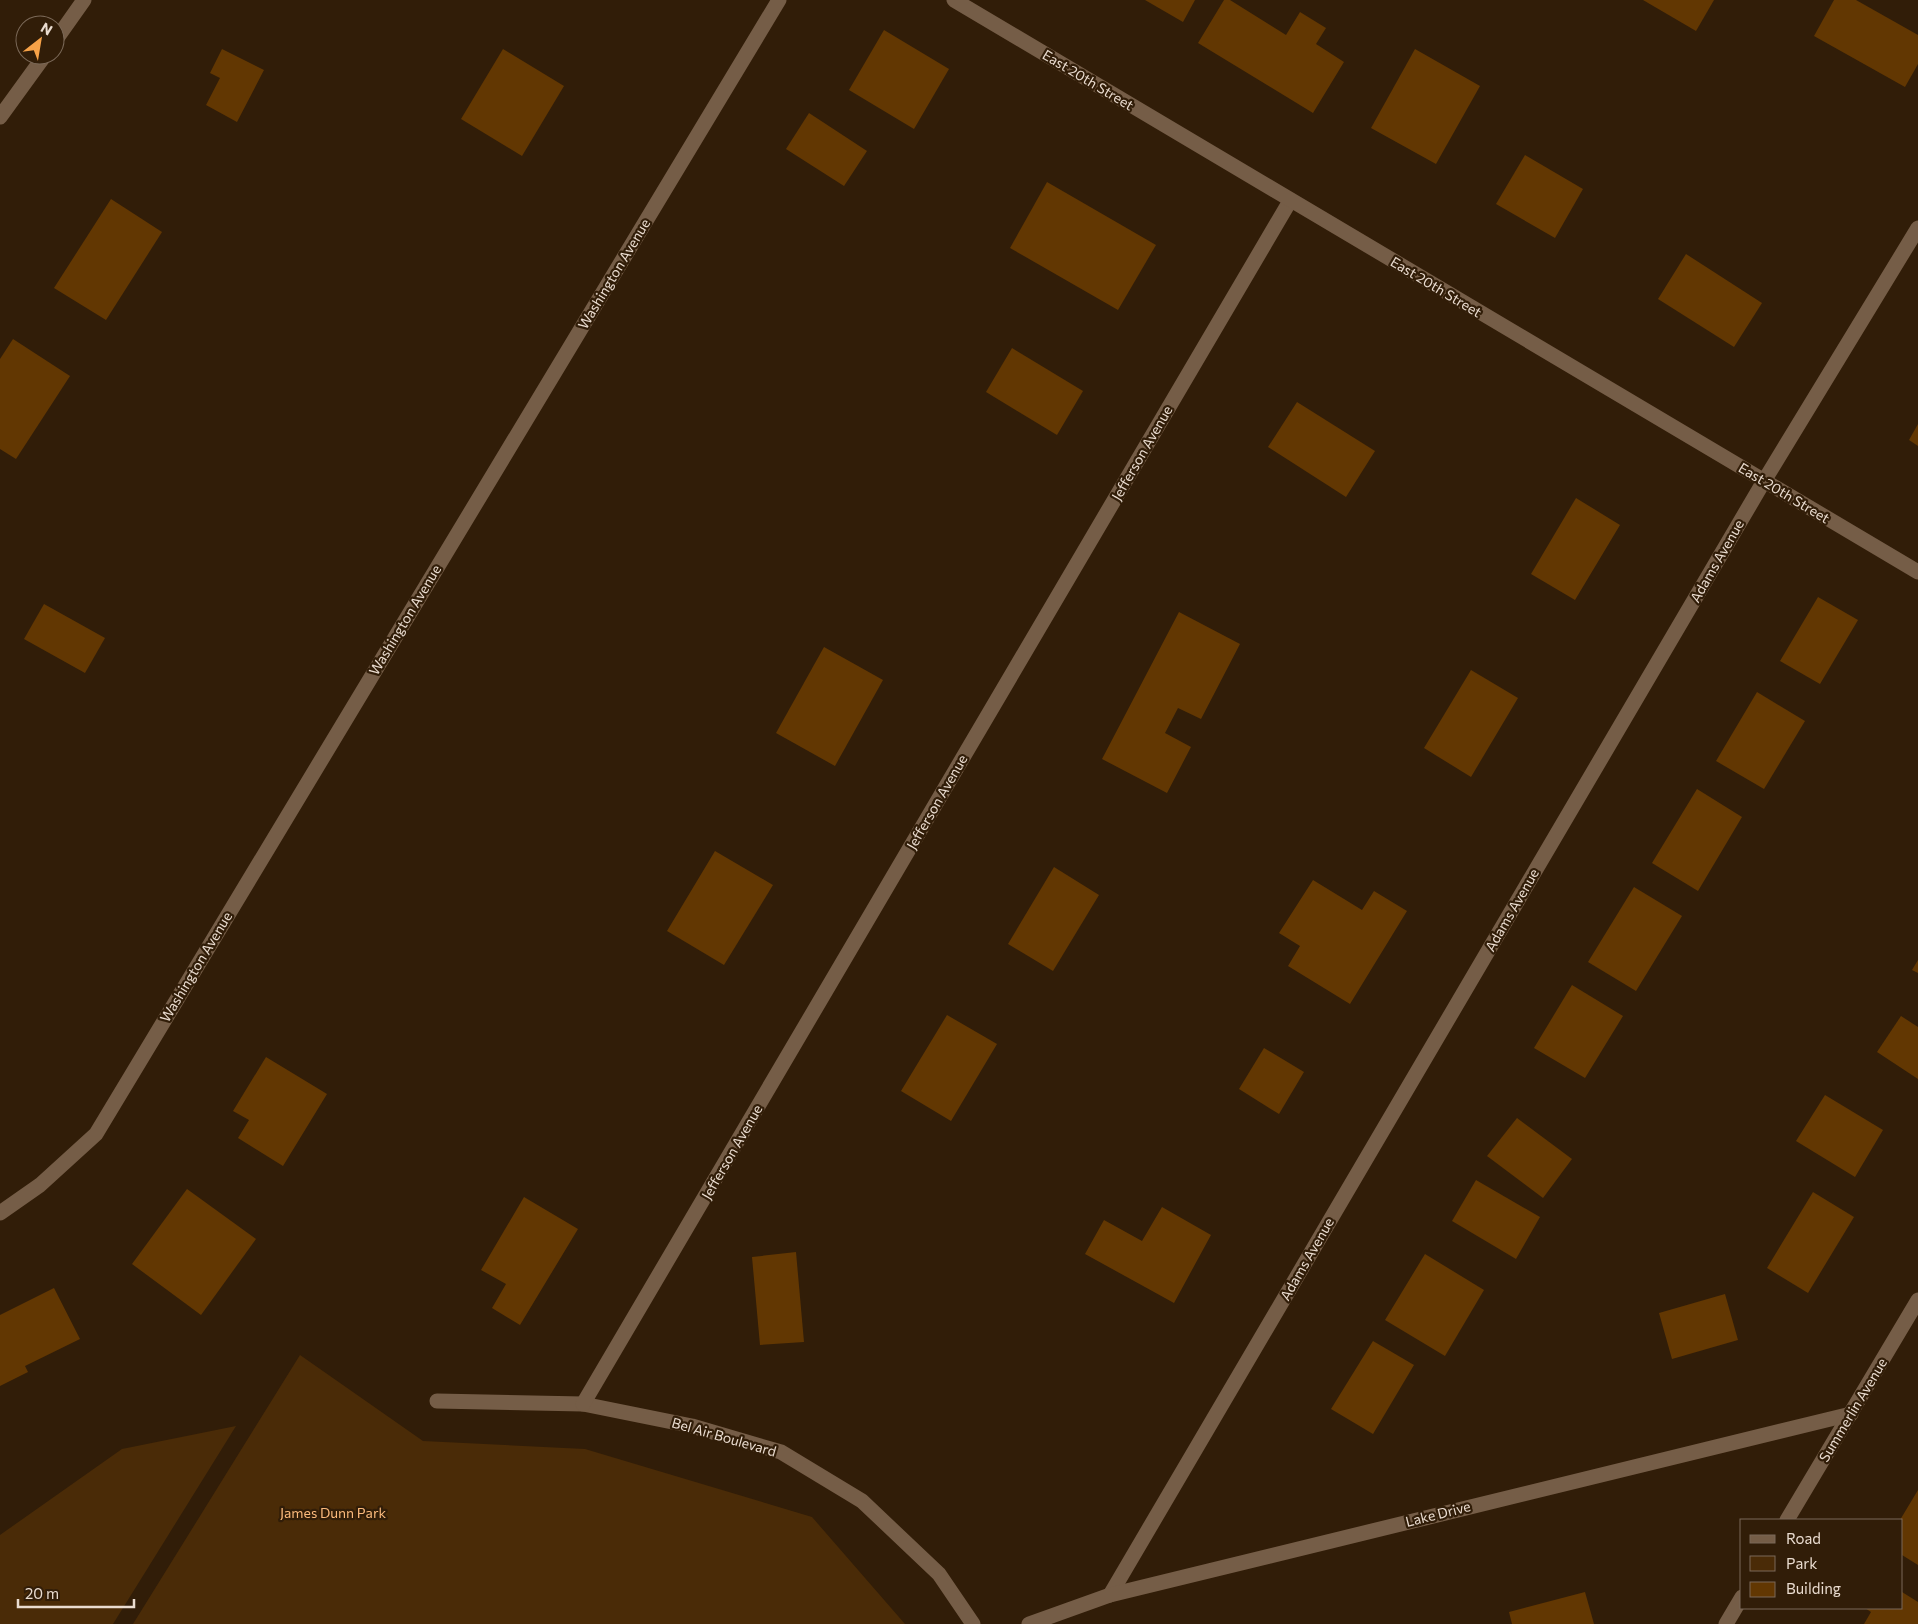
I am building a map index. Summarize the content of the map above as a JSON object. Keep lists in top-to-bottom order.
{
  "streets": {
    "street": [
      "East 20th Street",
      "Washington Avenue",
      "Jefferson Avenue",
      "Adams Avenue",
      "Summerlin Avenue",
      "Bel Air Boulevard",
      "Lake Drive"
    ]
  },
  "crossings": [
    ["East 20th Street", "Jefferson Avenue"],
    ["East 20th Street", "Adams Avenue"],
    ["Jefferson Avenue", "Bel Air Boulevard"],
    ["Adams Avenue", "Lake Drive"],
    ["Summerlin Avenue", "Lake Drive"]
  ],
  "parks": ["James Dunn Park"],
  "legend": ["Road", "Park", "Building"],
  "scale_bar": "20 m",
  "north": "top right"
}
